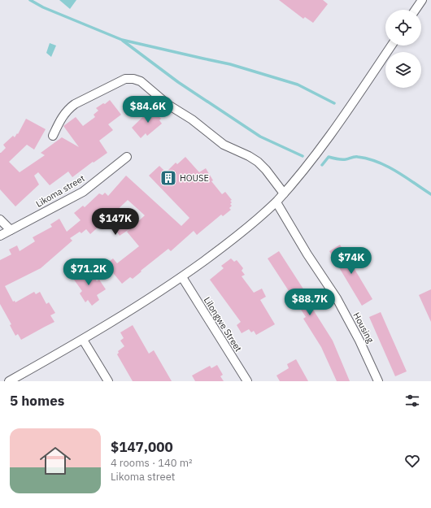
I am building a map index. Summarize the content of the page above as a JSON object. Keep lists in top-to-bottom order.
{
  "streets": {
    "street": ["Likoma street", "Lilongwe Street", "Housing"]
  },
  "places": {
    "building": ["HOUSE"]
  },
  "page": {
    "price": [
      "$84.6K",
      "$147K",
      "$74K",
      "$71.2K",
      "$88.7K"
    ],
    "heading": "5 homes",
    "list": [
      {
        "name": "$147,000",
        "note": "4 rooms · 140 m² · Likoma street"
      }
    ]
  }
}
